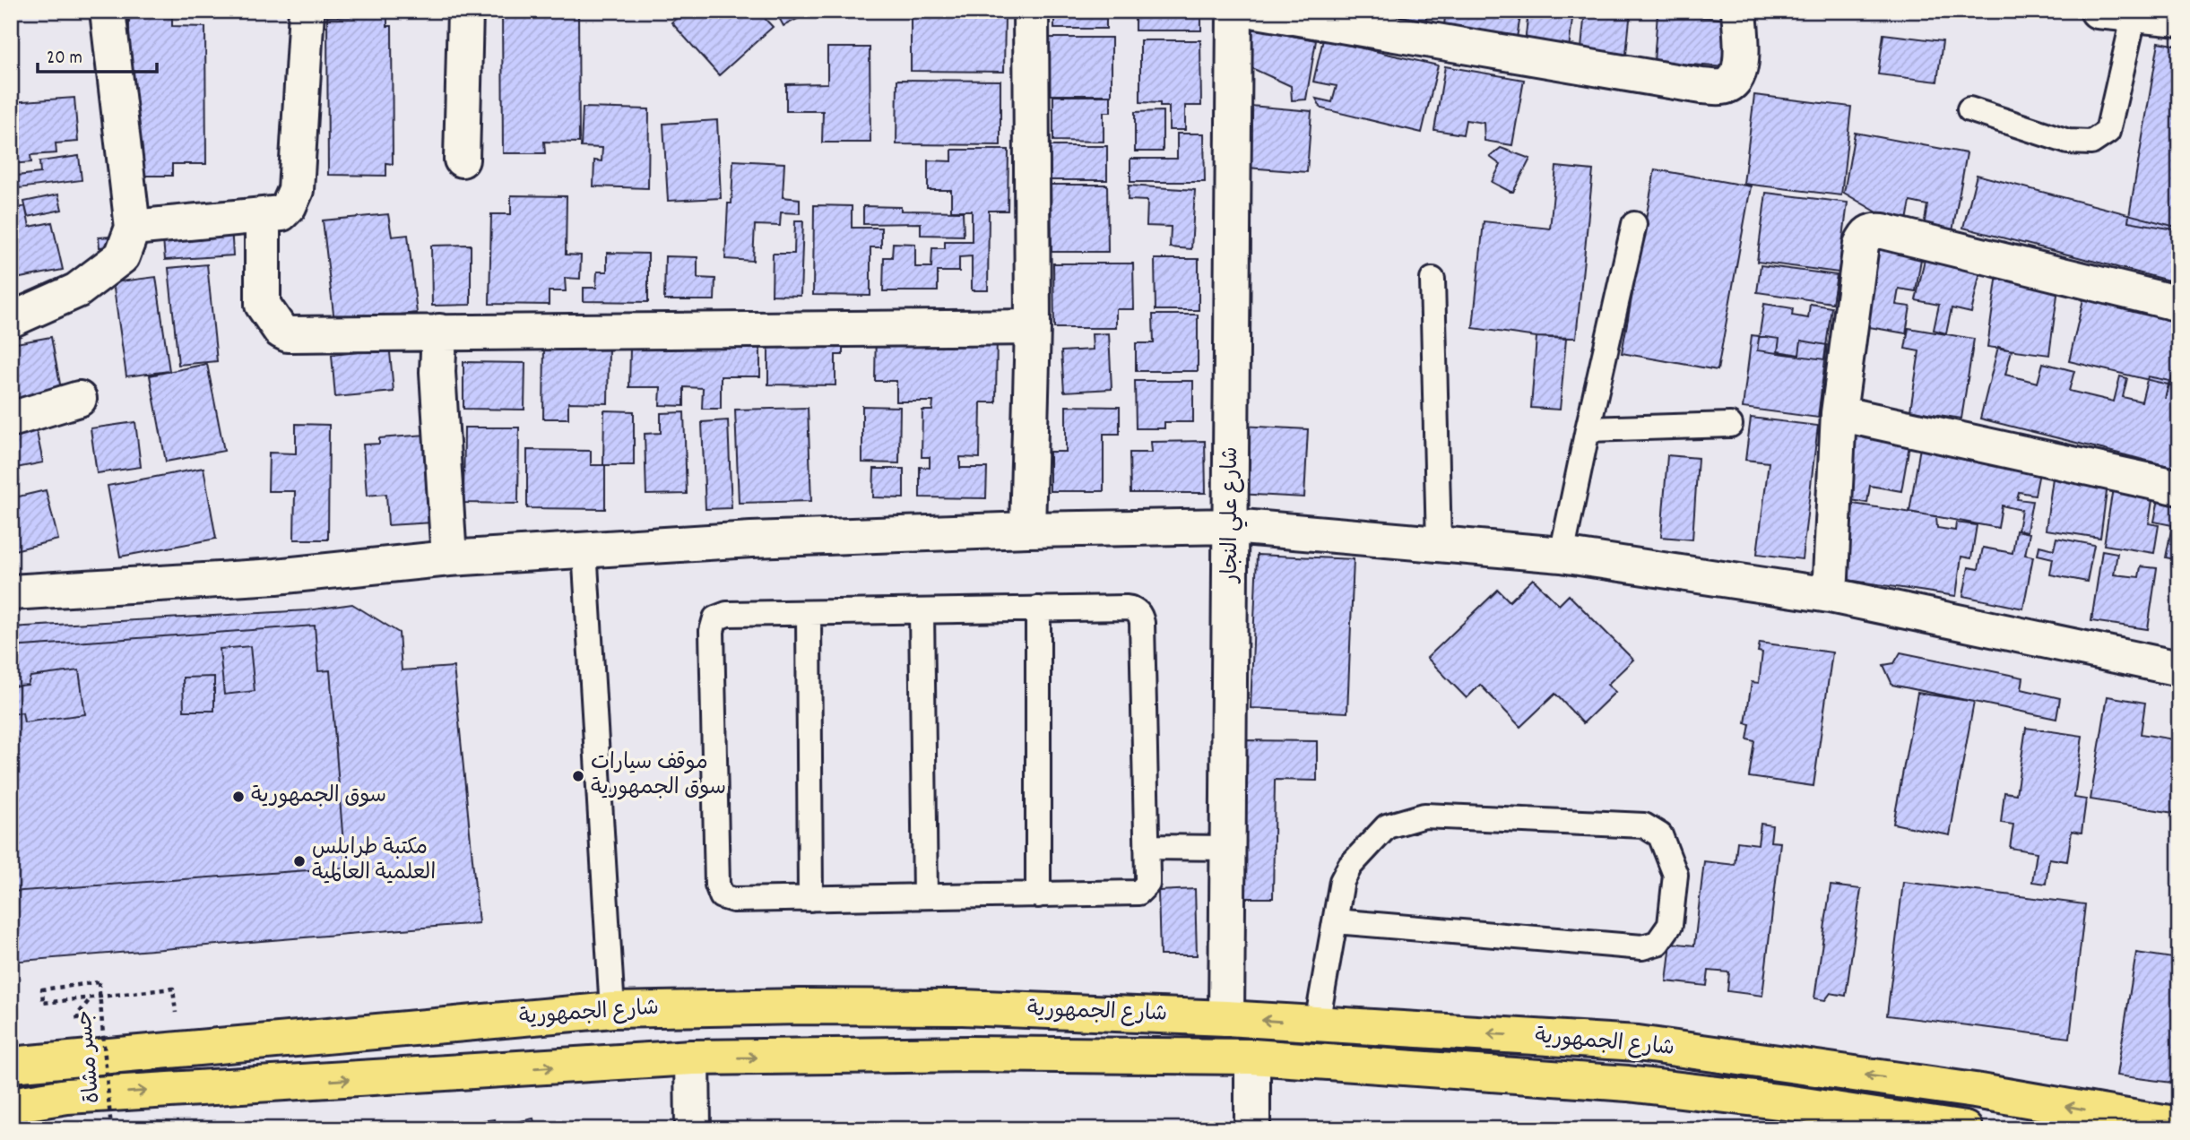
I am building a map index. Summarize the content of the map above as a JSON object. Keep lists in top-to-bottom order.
{
  "streets": {
    "main road": ["شارع الجمهورية"],
    "street": ["شارع علي النجار"],
    "path": ["جسر مشاة"]
  },
  "crossings": [
    ["شارع علي النجار", "شارع الجمهورية"],
    ["شارع الجمهورية", "جسر مشاة"]
  ],
  "places": ["موقف سيارات سوق الجمهورية", "سوق الجمهورية", "مكتبة طرابلس العلمية العالمية"],
  "scale_bar": "20 m"
}
